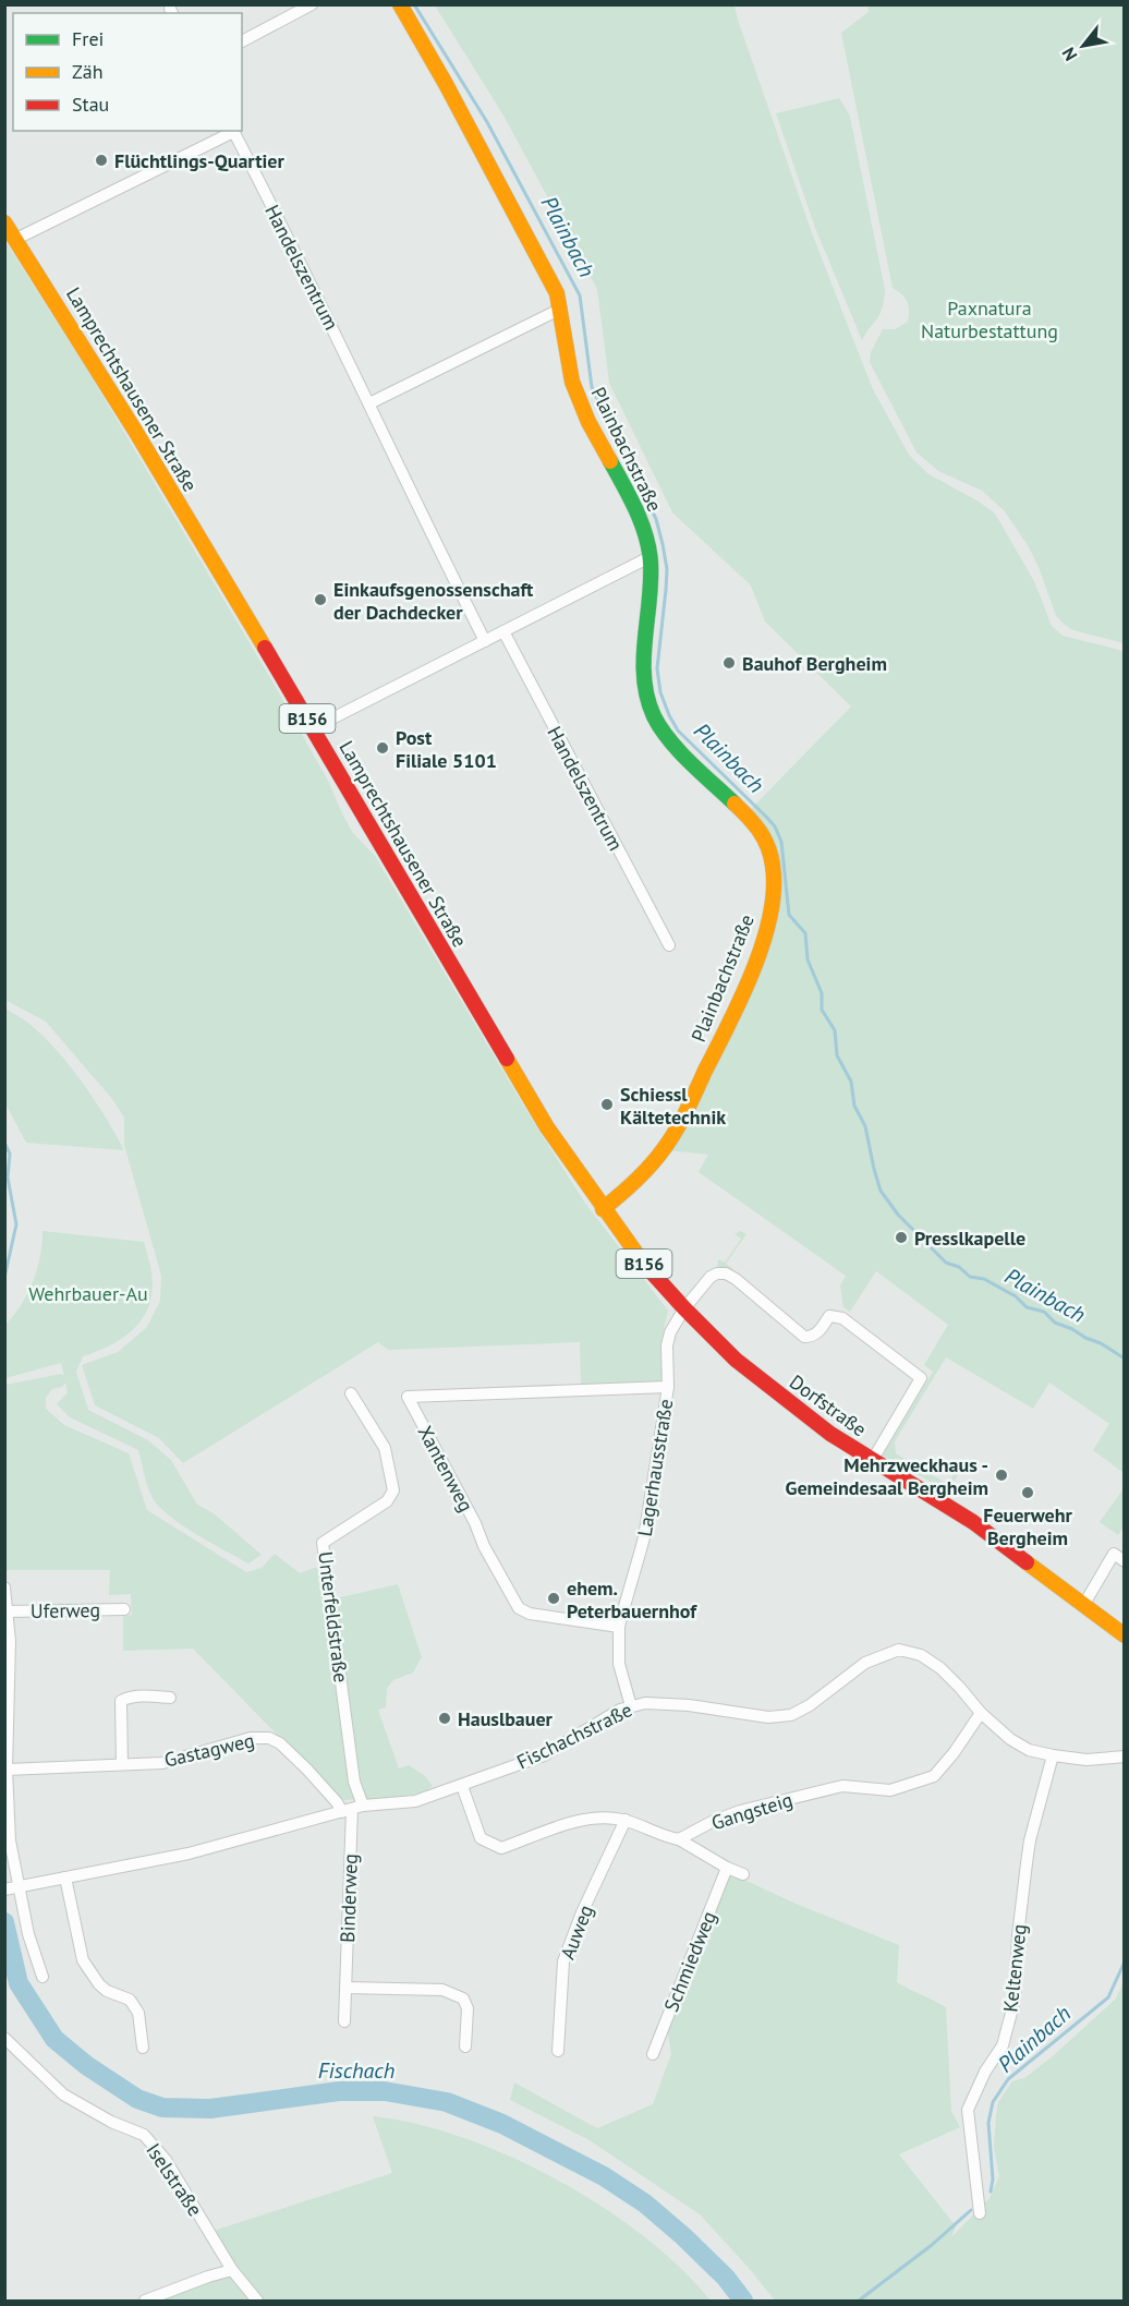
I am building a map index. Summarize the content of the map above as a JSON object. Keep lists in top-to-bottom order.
{
  "streets": {
    "main road": [
      "Lamprechtshausener Straße",
      "Plainbachstraße",
      "B156",
      "Dorfstraße"
    ],
    "street": [
      "Handelszentrum",
      "Lagerhausstraße",
      "Xantenweg",
      "Uferweg",
      "Unterfeldstraße",
      "Fischachstraße",
      "Gastagweg",
      "Gangsteig",
      "Binderweg",
      "Auweg",
      "Schmiedweg",
      "Keltenweg",
      "Iselstraße"
    ]
  },
  "crossings": [
    ["Handelszentrum", "Lamprechtshausener Straße"],
    ["Lamprechtshausener Straße", "Plainbachstraße"],
    ["Lamprechtshausener Straße", "Dorfstraße"],
    ["Plainbachstraße", "Dorfstraße"],
    ["Dorfstraße", "Lagerhausstraße"],
    ["Lagerhausstraße", "Xantenweg"],
    ["Uferweg", "Fischachstraße"],
    ["Uferweg", "Gastagweg"],
    ["Unterfeldstraße", "Fischachstraße"],
    ["Unterfeldstraße", "Gastagweg"],
    ["Unterfeldstraße", "Binderweg"],
    ["Fischachstraße", "Gastagweg"],
    ["Fischachstraße", "Gangsteig"],
    ["Fischachstraße", "Binderweg"],
    ["Fischachstraße", "Keltenweg"],
    ["Gastagweg", "Binderweg"]
  ],
  "water": ["Plainbach", "Fischach"],
  "parks": ["Paxnatura Naturbestattung", "Wehrbauer-Au"],
  "places": [
    "Flüchtlings-Quartier",
    "Einkaufsgenossenschaft der Dachdecker",
    "Bauhof Bergheim",
    "Post Filiale 5101",
    "Schiessl Kältetechnik",
    "Presslkapelle",
    "Mehrzweckhaus - Gemeindesaal Bergheim",
    "Feuerwehr Bergheim",
    "ehem. Peterbauernhof",
    "Hauslbauer"
  ],
  "legend": ["Frei", "Zäh", "Stau"],
  "north": "bottom left"
}
